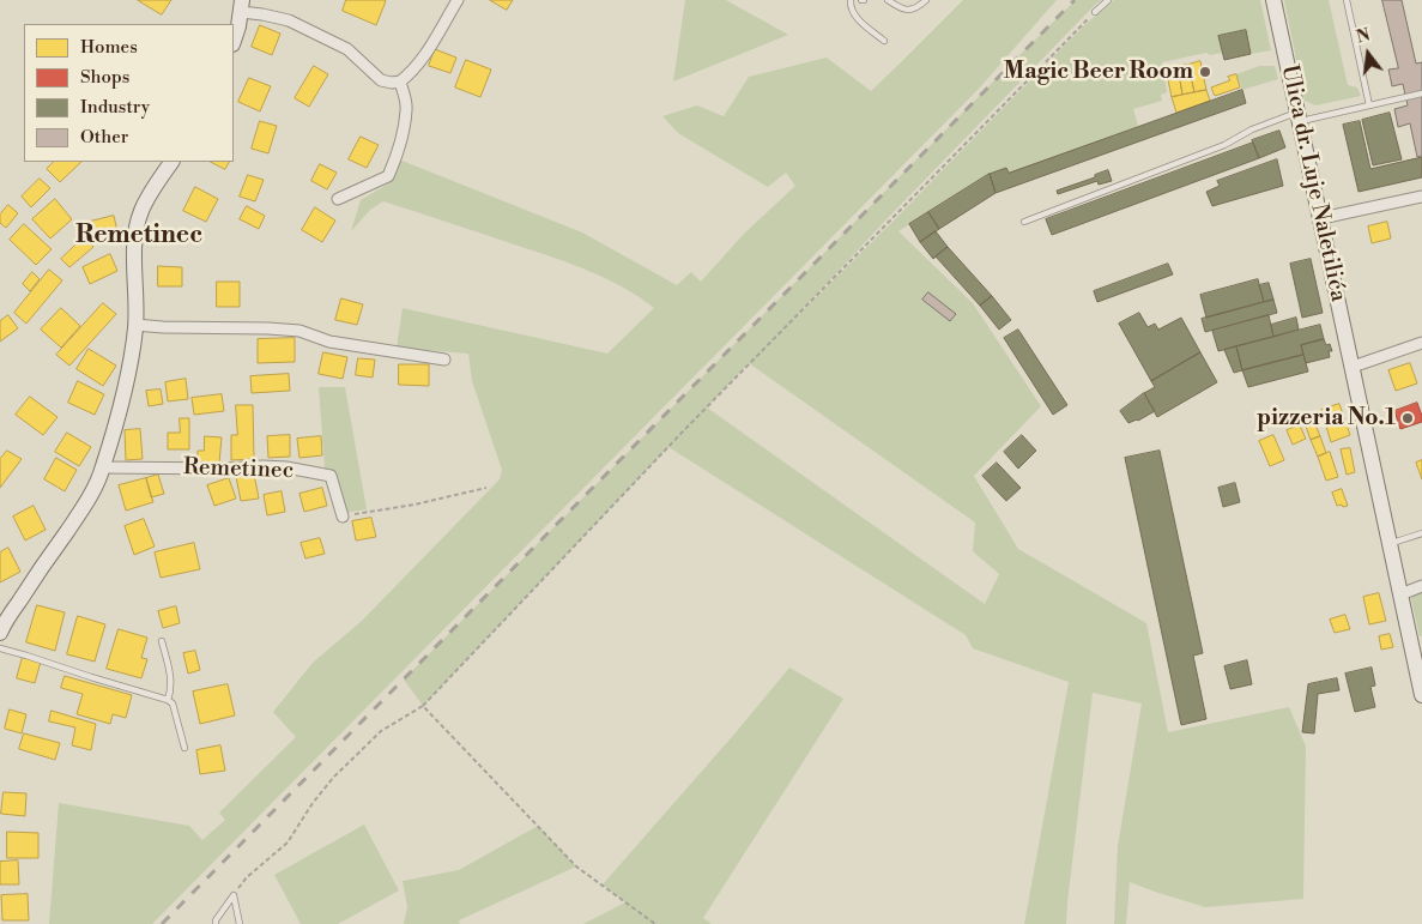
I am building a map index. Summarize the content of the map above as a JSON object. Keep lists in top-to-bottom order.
{
  "streets": {
    "main road": ["Ulica dr. Luje Naletilića"],
    "street": ["Remetinec"]
  },
  "districts": ["Remetinec"],
  "places": ["Magic Beer Room", "pizzeria No.1"],
  "legend": [
    "Homes",
    "Shops",
    "Industry",
    "Other"
  ],
  "north": "top"
}
